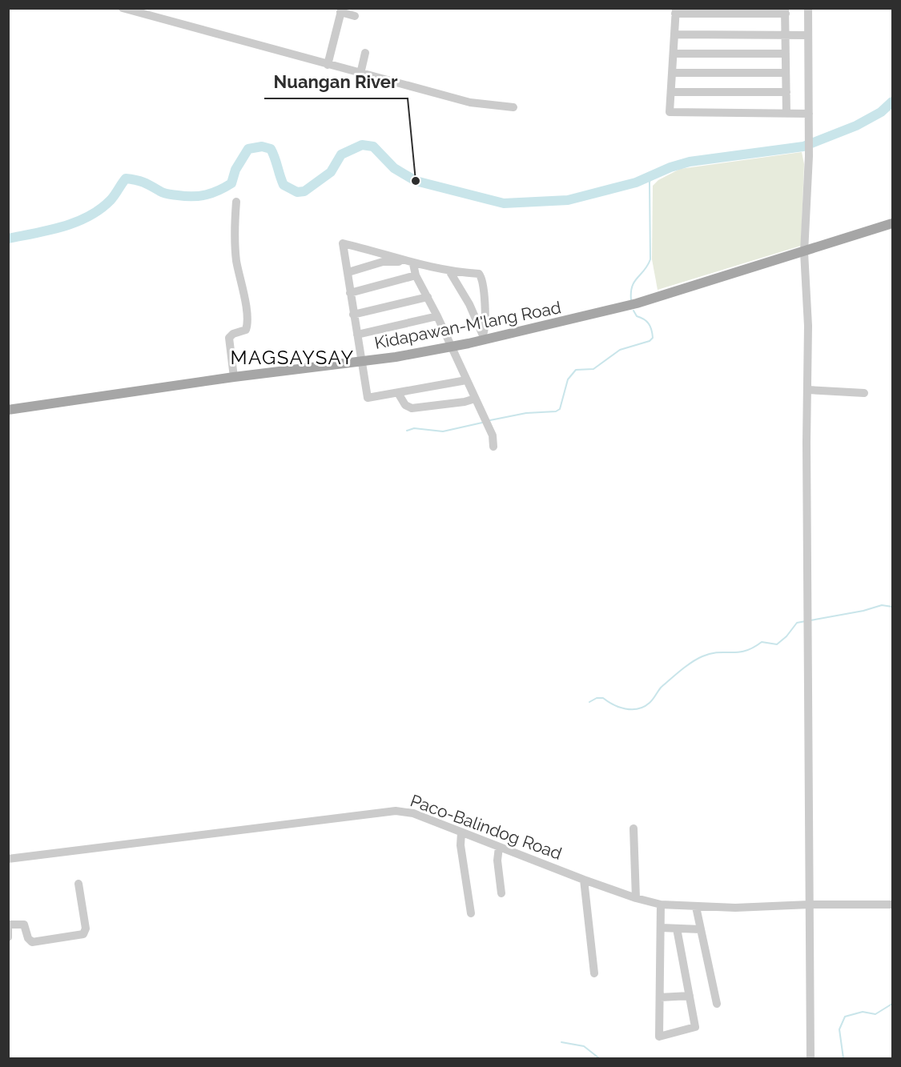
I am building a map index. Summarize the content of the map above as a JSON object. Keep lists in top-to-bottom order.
{
  "streets": {
    "main road": ["Kidapawan-M'lang Road"],
    "street": ["Paco-Balindog Road"]
  },
  "districts": ["MAGSAYSAY"],
  "places": ["Nuangan River"]
}
